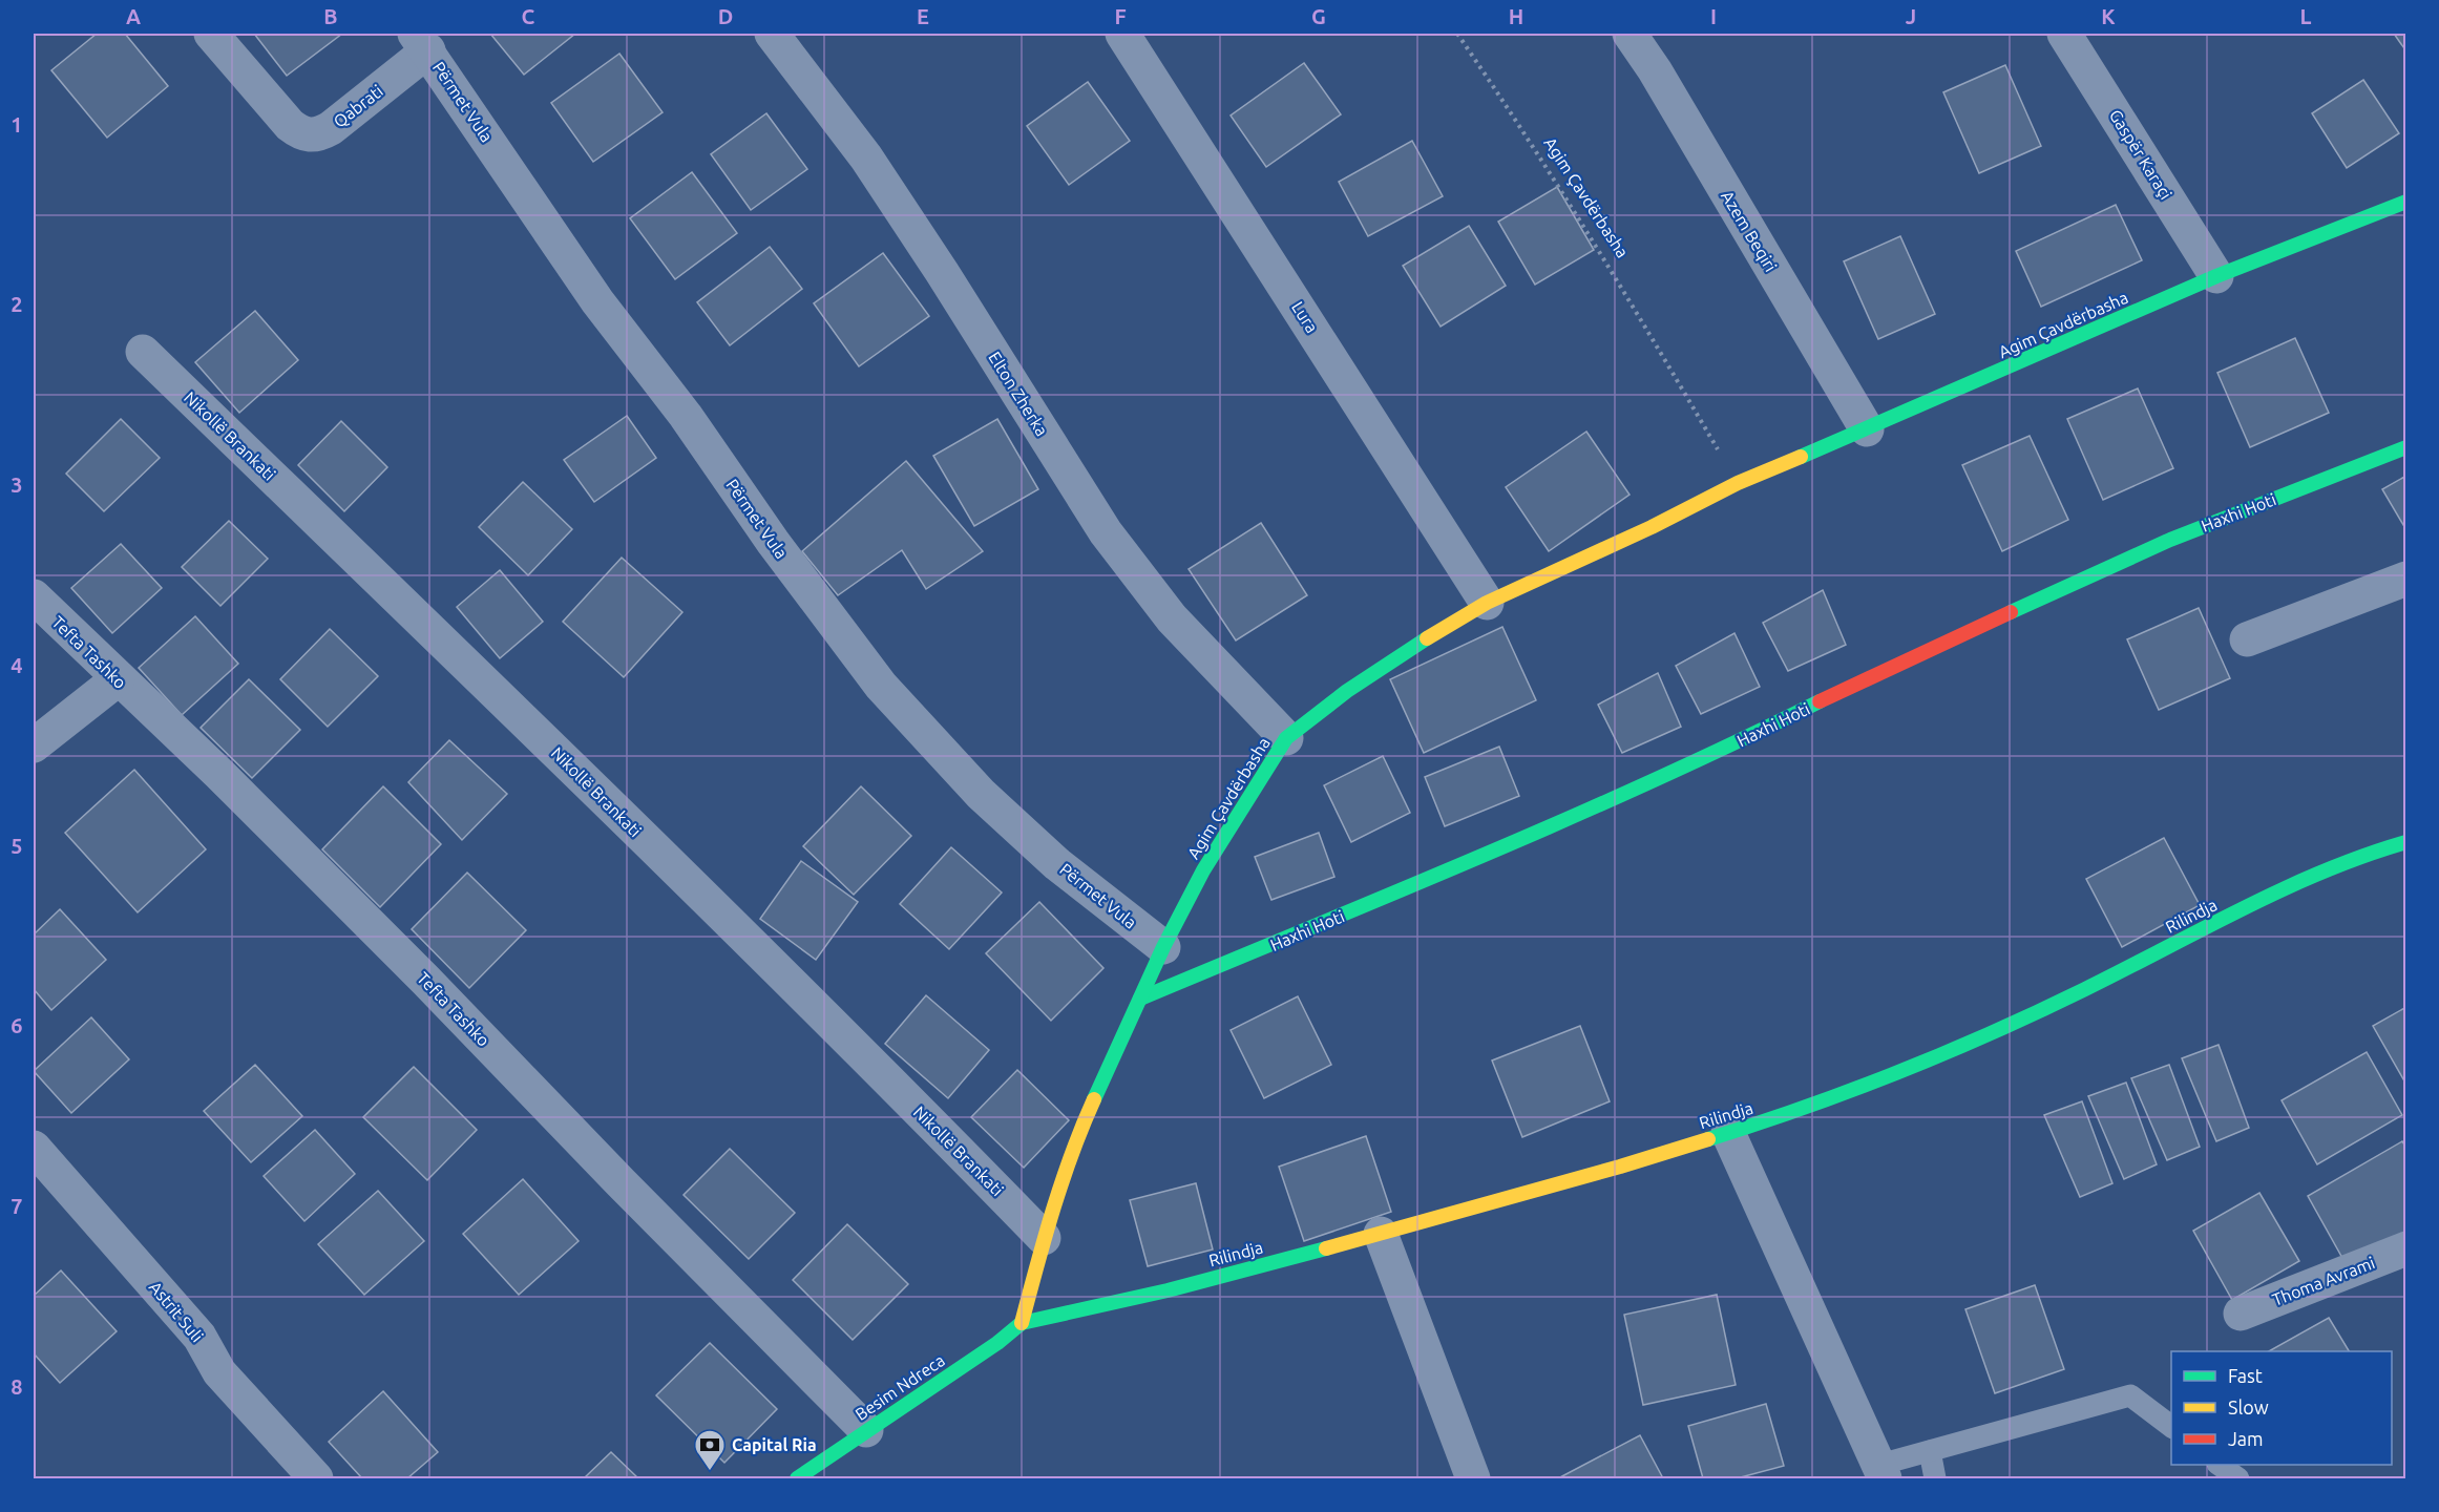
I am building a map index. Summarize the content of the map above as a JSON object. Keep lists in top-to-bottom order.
{
  "streets": {
    "street": [
      "Përmet Vula",
      "Qabrati",
      "Gaspër Karaçi",
      "Agim Çavdërbasha",
      "Azem Beqiri",
      "Lura",
      "Elton Zherka",
      "Nikollë Brankati",
      "Haxhi Hoti",
      "Tefta Tashko",
      "Rilindja",
      "Thoma Avrami",
      "Astrit Suli",
      "Besim Ndreca"
    ]
  },
  "crossings": [
    ["Përmet Vula", "Qabrati"],
    ["Përmet Vula", "Agim Çavdërbasha"],
    ["Gaspër Karaçi", "Agim Çavdërbasha"],
    ["Agim Çavdërbasha", "Azem Beqiri"],
    ["Agim Çavdërbasha", "Lura"],
    ["Agim Çavdërbasha", "Elton Zherka"],
    ["Agim Çavdërbasha", "Nikollë Brankati"],
    ["Agim Çavdërbasha", "Haxhi Hoti"],
    ["Agim Çavdërbasha", "Rilindja"],
    ["Agim Çavdërbasha", "Besim Ndreca"],
    ["Tefta Tashko", "Besim Ndreca"],
    ["Rilindja", "Besim Ndreca"]
  ],
  "places": {
    "bank": ["Capital Ria"]
  },
  "legend": ["Fast", "Slow", "Jam"],
  "grid": {
    "columns": [
      "A",
      "B",
      "C",
      "D",
      "E",
      "F",
      "G",
      "H",
      "I",
      "J",
      "K",
      "L"
    ],
    "rows": [
      "1",
      "2",
      "3",
      "4",
      "5",
      "6",
      "7",
      "8"
    ]
  }
}
